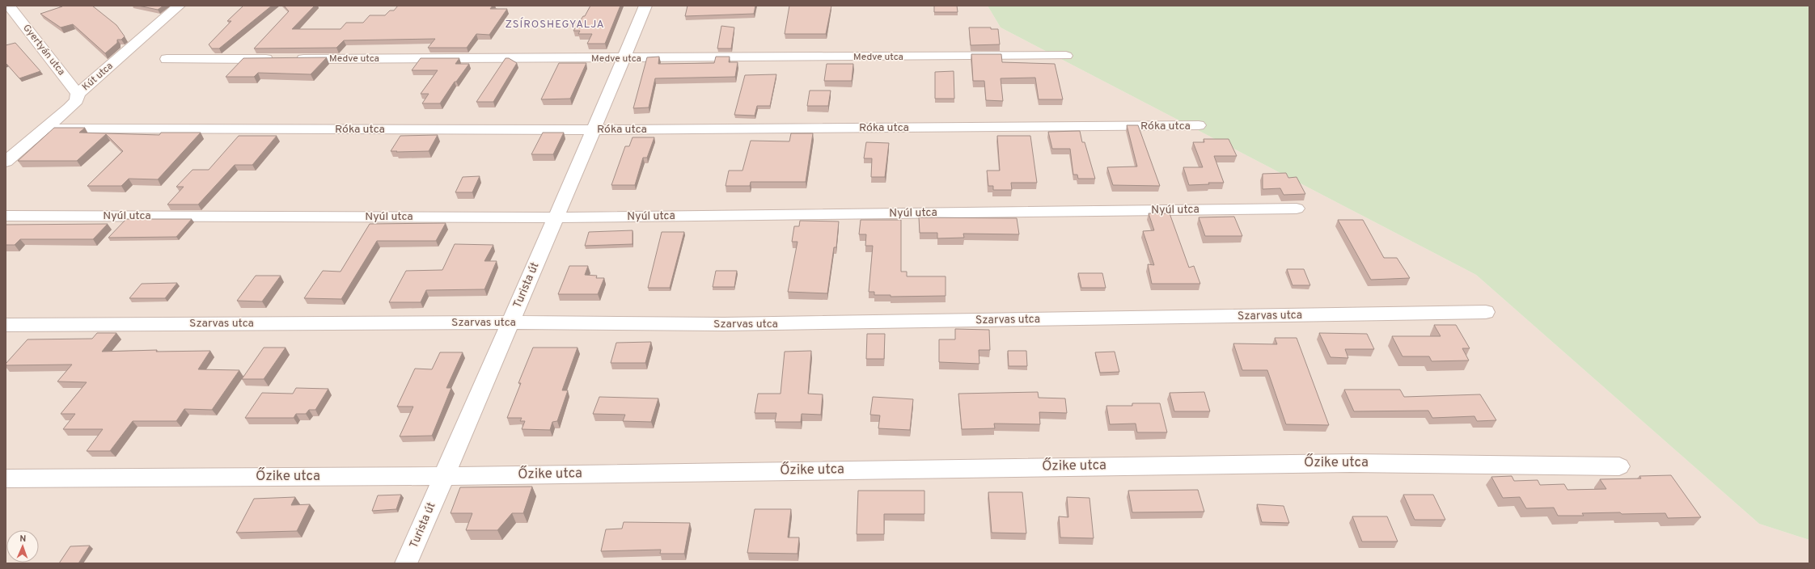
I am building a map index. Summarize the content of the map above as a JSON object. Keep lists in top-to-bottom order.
{
  "streets": {
    "street": [
      "Gyertyán utca",
      "Medve utca",
      "Kút utca",
      "Róka utca",
      "Nyúl utca",
      "Turista út",
      "Szarvas utca",
      "Őzike utca"
    ]
  },
  "crossings": [
    ["Gyertyán utca", "Kút utca"],
    ["Medve utca", "Turista út"],
    ["Kút utca", "Róka utca"],
    ["Róka utca", "Turista út"],
    ["Nyúl utca", "Turista út"],
    ["Turista út", "Szarvas utca"],
    ["Turista út", "Őzike utca"]
  ],
  "districts": ["ZSÍROSHEGYALJA"],
  "north": "top"
}
